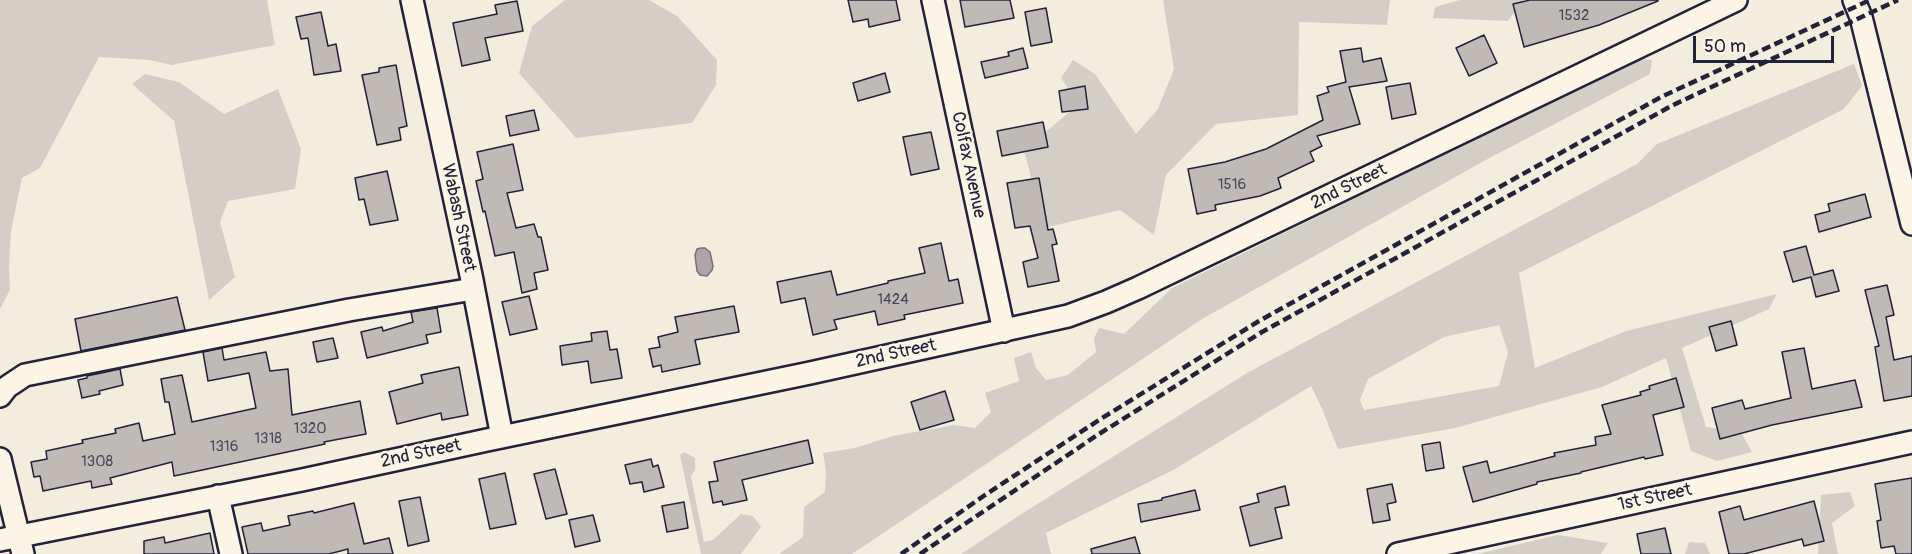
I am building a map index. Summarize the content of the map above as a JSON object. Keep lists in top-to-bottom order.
{
  "streets": {
    "street": [
      "Colfax Avenue",
      "2nd Street",
      "Wabash Street",
      "1st Street"
    ]
  },
  "crossings": [
    ["Colfax Avenue", "2nd Street"],
    ["2nd Street", "Wabash Street"]
  ],
  "house_numbers": [
    "1532",
    "1516",
    "1424",
    "1320",
    "1318",
    "1316",
    "1308"
  ],
  "scale_bar": "50 m"
}
